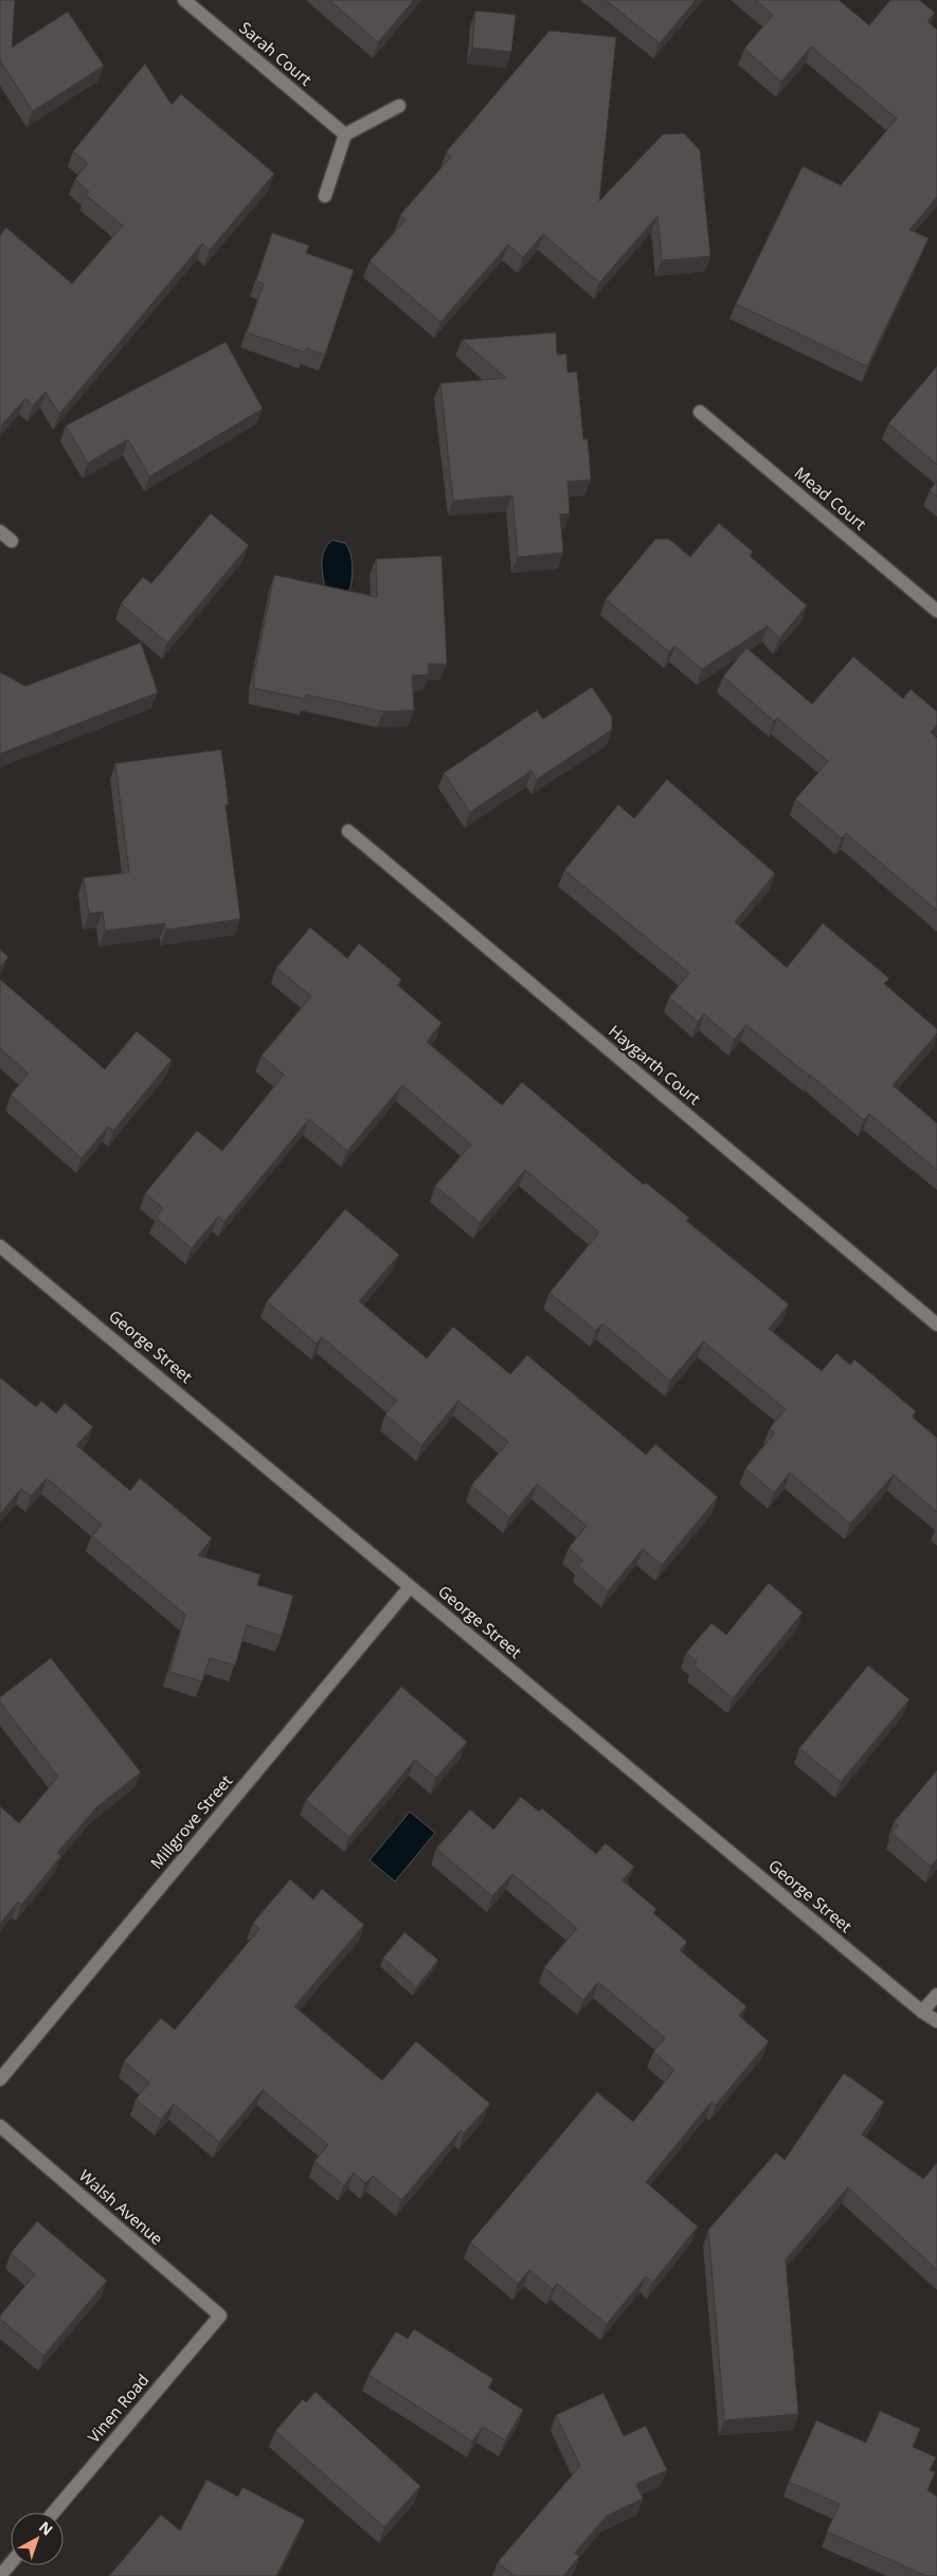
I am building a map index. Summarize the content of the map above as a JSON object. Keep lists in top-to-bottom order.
{
  "streets": {
    "street": [
      "Sarah Court",
      "Mead Court",
      "Haygarth Court",
      "George Street",
      "Millgrove Street",
      "Walsh Avenue",
      "Vinen Road"
    ]
  },
  "crossings": [
    ["George Street", "Millgrove Street"],
    ["Walsh Avenue", "Vinen Road"]
  ],
  "north": "top right"
}
